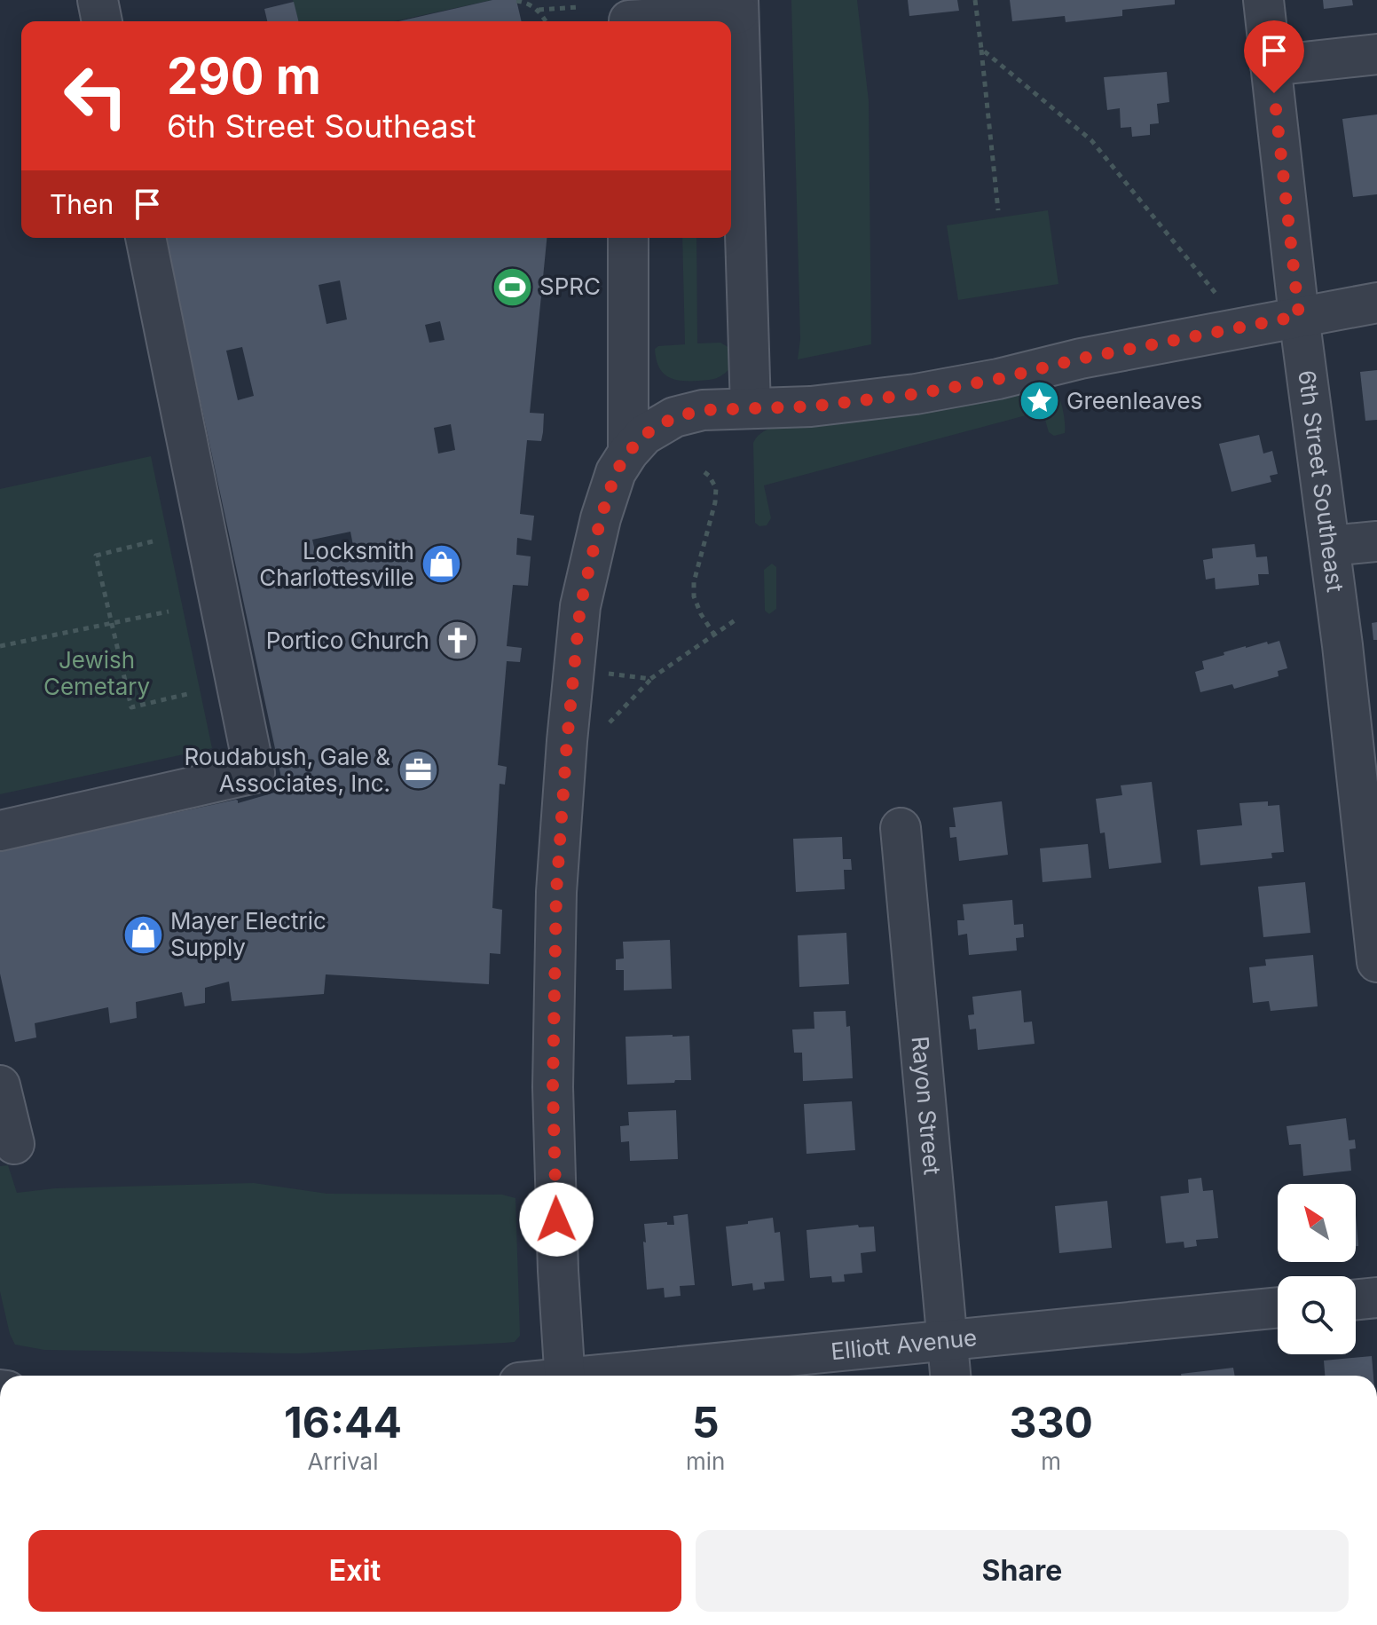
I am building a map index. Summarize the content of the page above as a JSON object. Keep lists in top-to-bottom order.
{
  "streets": {
    "street": ["6th Street Southeast", "Rayon Street", "Elliott Avenue"]
  },
  "crossings": [
    ["Rayon Street", "Elliott Avenue"]
  ],
  "parks": ["Jewish Cemetary"],
  "places": {
    "sports": ["SPRC"],
    "place": ["Greenleaves"],
    "shop": ["Locksmith Charlottesville", "Mayer Electric Supply"],
    "church": ["Portico Church"],
    "office": ["Roudabush, Gale & Associates, Inc."]
  },
  "north": "top left",
  "page": {
    "turn": ["290 m", "6th Street Southeast"],
    "then": "Then",
    "eta": [
      "16:44",
      "Arrival",
      "5",
      "min",
      "330",
      "m"
    ],
    "buttons": ["Exit", "Share"]
  }
}
